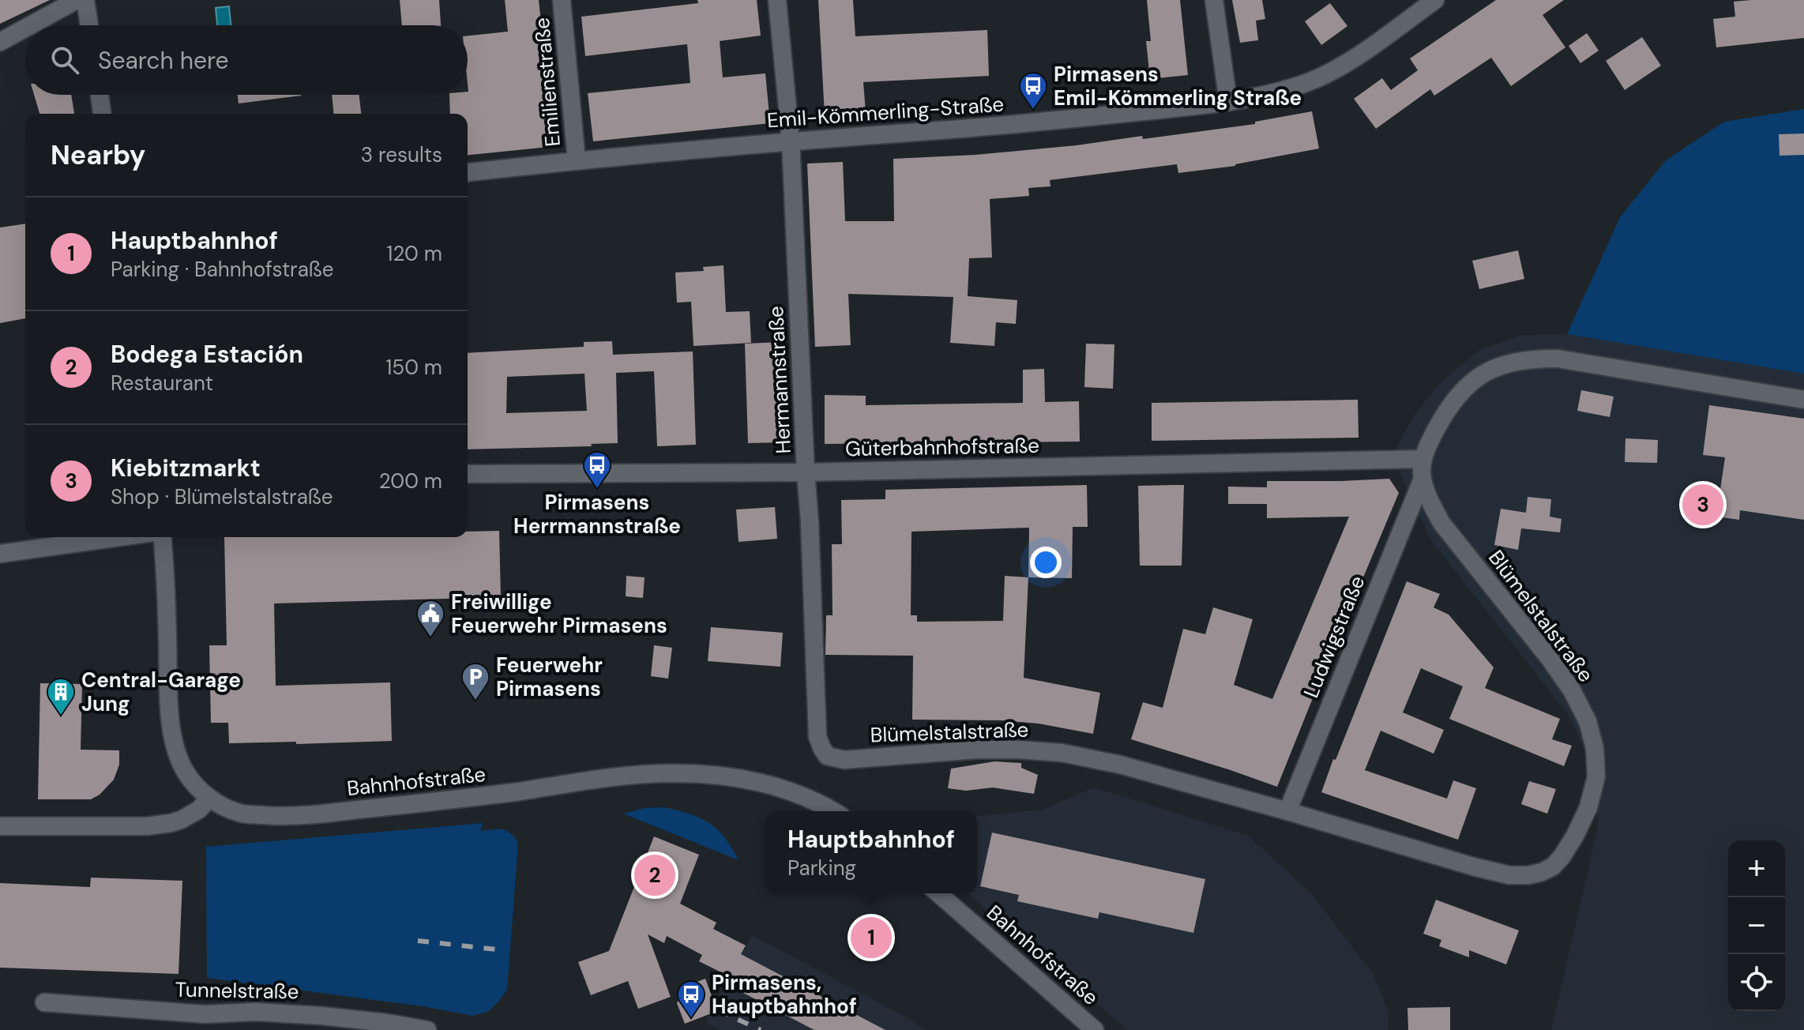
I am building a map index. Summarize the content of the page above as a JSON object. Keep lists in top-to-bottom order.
{
  "streets": {
    "street": [
      "Emilienstraße",
      "Emil-Kömmerling-Straße",
      "Hermannstraße",
      "Güterbahnhofstraße",
      "Blümelstalstraße",
      "Ludwigstraße",
      "Bahnhofstraße",
      "Tunnelstraße"
    ]
  },
  "crossings": [
    ["Emilienstraße", "Emil-Kömmerling-Straße"],
    ["Emil-Kömmerling-Straße", "Hermannstraße"],
    ["Hermannstraße", "Güterbahnhofstraße"],
    ["Hermannstraße", "Blümelstalstraße"],
    ["Güterbahnhofstraße", "Blümelstalstraße"],
    ["Blümelstalstraße", "Ludwigstraße"]
  ],
  "places": {
    "bus stop": ["Pirmasens Emil-Kömmerling Straße", "Pirmasens Herrmannstraße", "Pirmasens, Hauptbahnhof"],
    "public building": ["Freiwillige Feuerwehr Pirmasens"],
    "parking": ["Feuerwehr Pirmasens"],
    "building": ["Central-Garage Jung"]
  },
  "page": {
    "search": "Search here",
    "heading": ["Nearby", "3 results"],
    "list": [
      {
        "mark": "1",
        "name": "Hauptbahnhof",
        "note": "Parking · Bahnhofstraße",
        "value": "120 m"
      },
      {
        "mark": "2",
        "name": "Bodega Estación",
        "note": "Restaurant",
        "value": "150 m"
      },
      {
        "mark": "3",
        "name": "Kiebitzmarkt",
        "note": "Shop · Blümelstalstraße",
        "value": "200 m"
      }
    ],
    "pins": ["3", "2", "1"],
    "popup": ["Hauptbahnhof", "Parking"],
    "map_buttons": ["+", "−"]
  }
}
